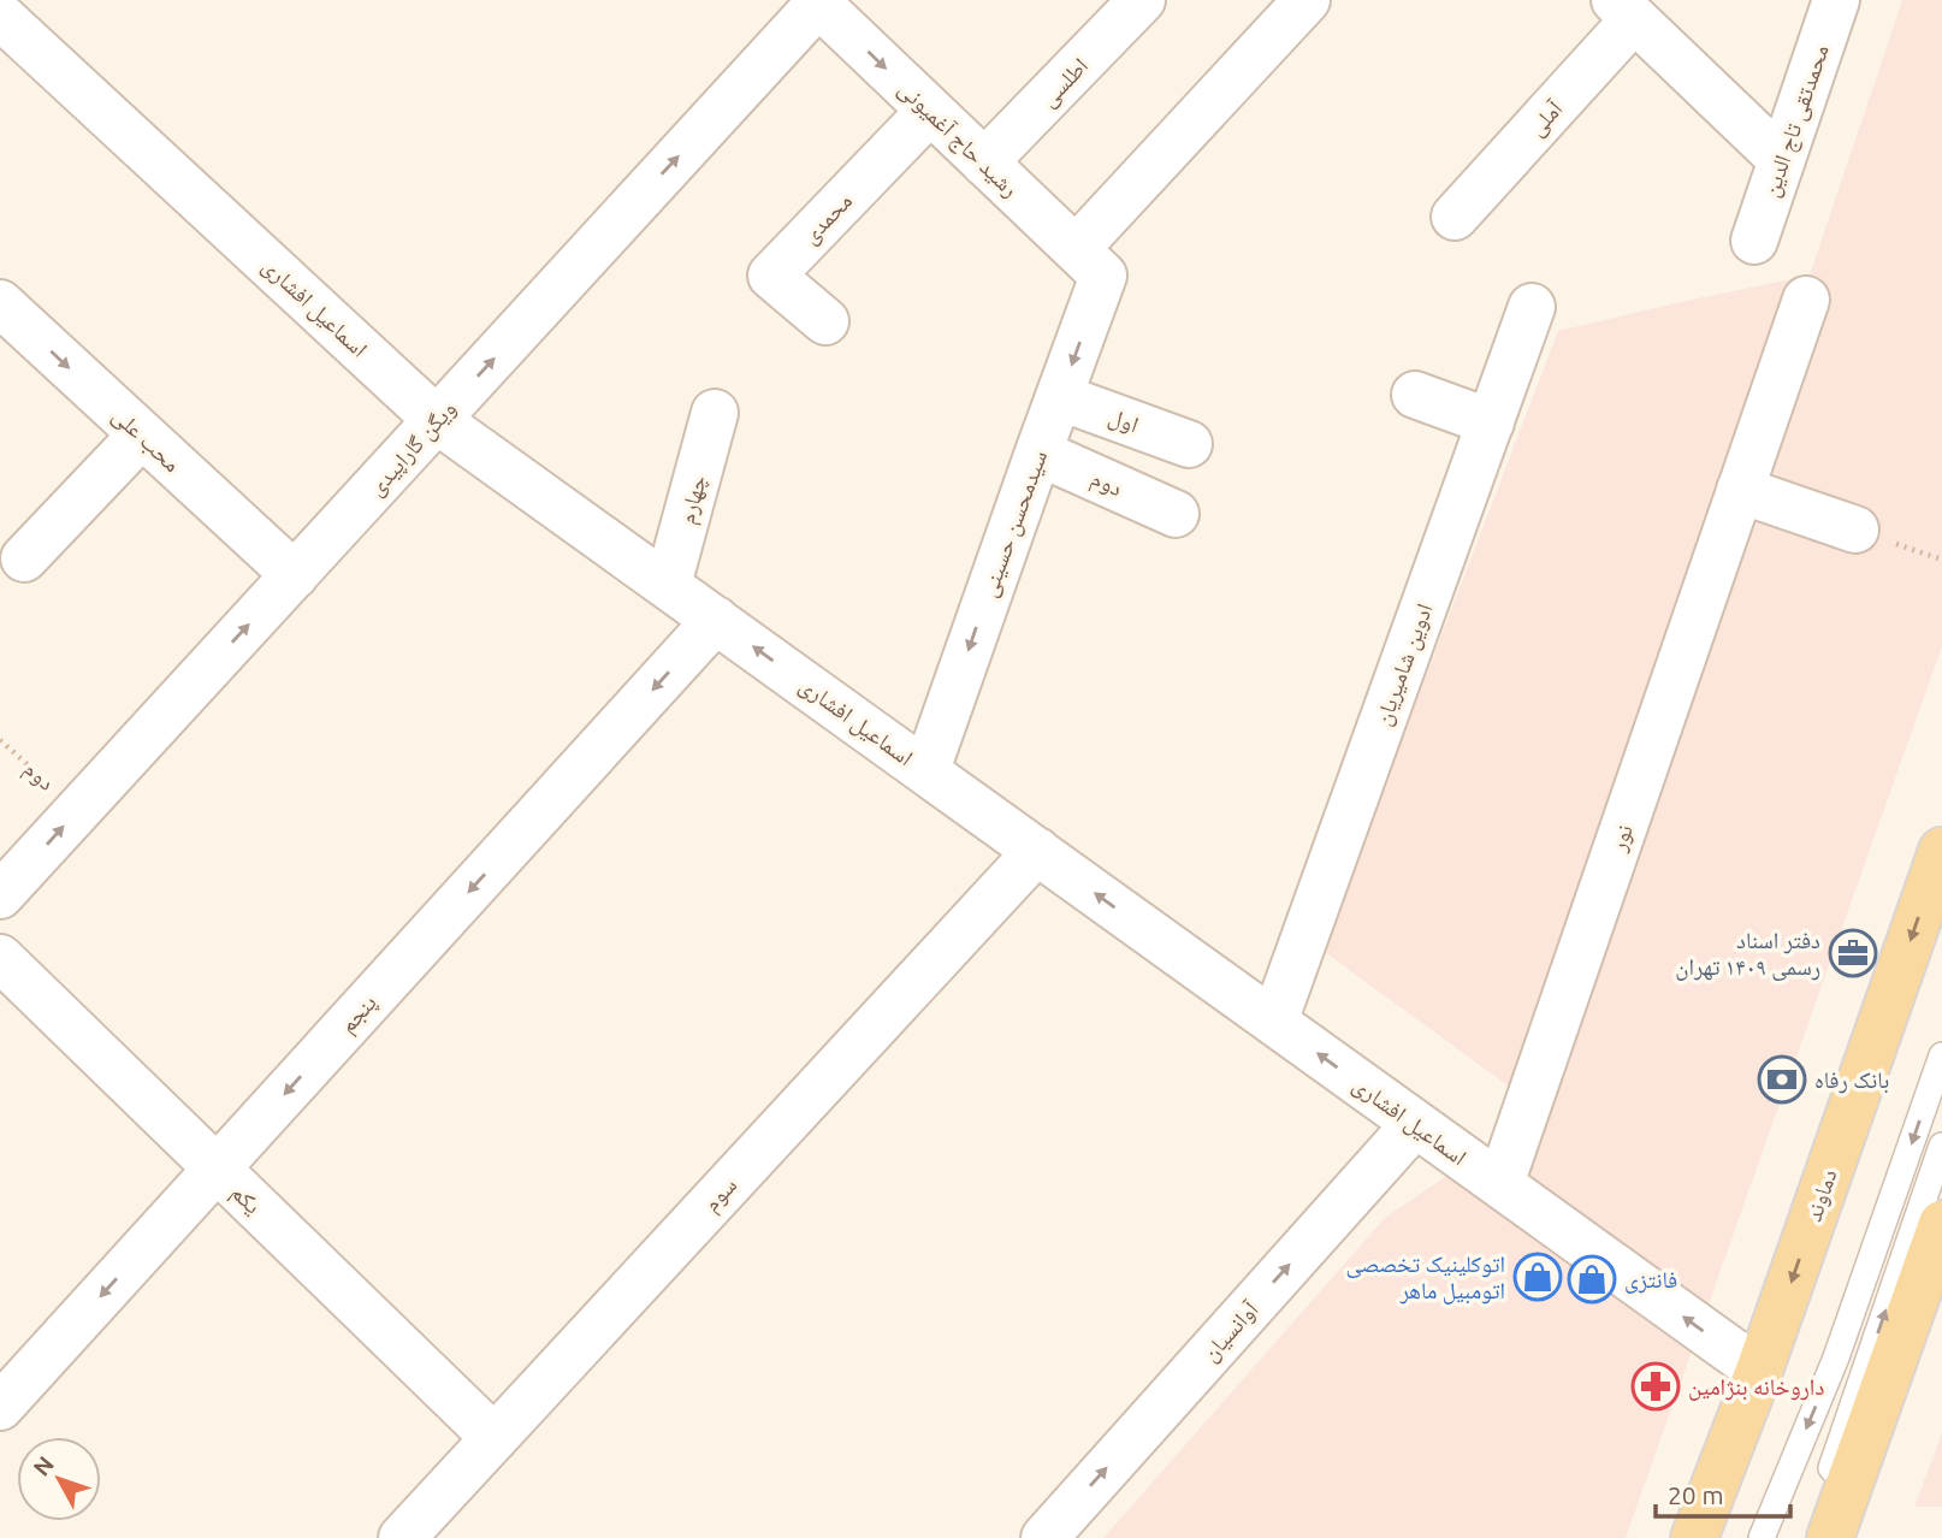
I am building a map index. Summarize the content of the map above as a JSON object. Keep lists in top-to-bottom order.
{
  "streets": {
    "main road": ["دماوند"],
    "street": [
      "اطلسی",
      "آملی",
      "محمدتقی تاج الدین",
      "رشید حاج آغمیونی",
      "محمدی",
      "اسماعیل افشاری",
      "اول",
      "محب علی",
      "ویگن گاراپیدی",
      "دوم",
      "چهارم",
      "سیدمحسن حسینی",
      "ادوین شامیریان",
      "نور",
      "پنجم",
      "سوم",
      "یکم",
      "آوانسیان"
    ]
  },
  "crossings": [
    ["اطلسی", "رشید حاج آغمیونی"],
    ["رشید حاج آغمیونی", "محمدی"],
    ["رشید حاج آغمیونی", "ویگن گاراپیدی"],
    ["رشید حاج آغمیونی", "سیدمحسن حسینی"],
    ["اسماعیل افشاری", "ویگن گاراپیدی"],
    ["اسماعیل افشاری", "چهارم"],
    ["اسماعیل افشاری", "سیدمحسن حسینی"],
    ["اسماعیل افشاری", "ادوین شامیریان"],
    ["اسماعیل افشاری", "نور"],
    ["اسماعیل افشاری", "پنجم"],
    ["اسماعیل افشاری", "سوم"],
    ["اسماعیل افشاری", "دماوند"],
    ["اسماعیل افشاری", "آوانسیان"],
    ["اول", "سیدمحسن حسینی"],
    ["محب علی", "ویگن گاراپیدی"],
    ["ویگن گاراپیدی", "دوم"],
    ["دوم", "سیدمحسن حسینی"],
    ["پنجم", "یکم"],
    ["سوم", "یکم"]
  ],
  "one_way": [
    "رشید حاج آغمیونی",
    "اسماعیل افشاری",
    "محب علی",
    "ویگن گاراپیدی",
    "سیدمحسن حسینی",
    "پنجم",
    "آوانسیان"
  ],
  "places": {
    "office": ["دفتر اسناد رسمی ۱۴۰۹ تهران"],
    "bank": ["بانک رفاه"],
    "shop": ["اتوکلینیک تخصصی اتومبیل ماهر", "فانتزی"],
    "pharmacy": ["داروخانه بنژامین"]
  },
  "scale_bar": "20 m",
  "north": "top left"
}
